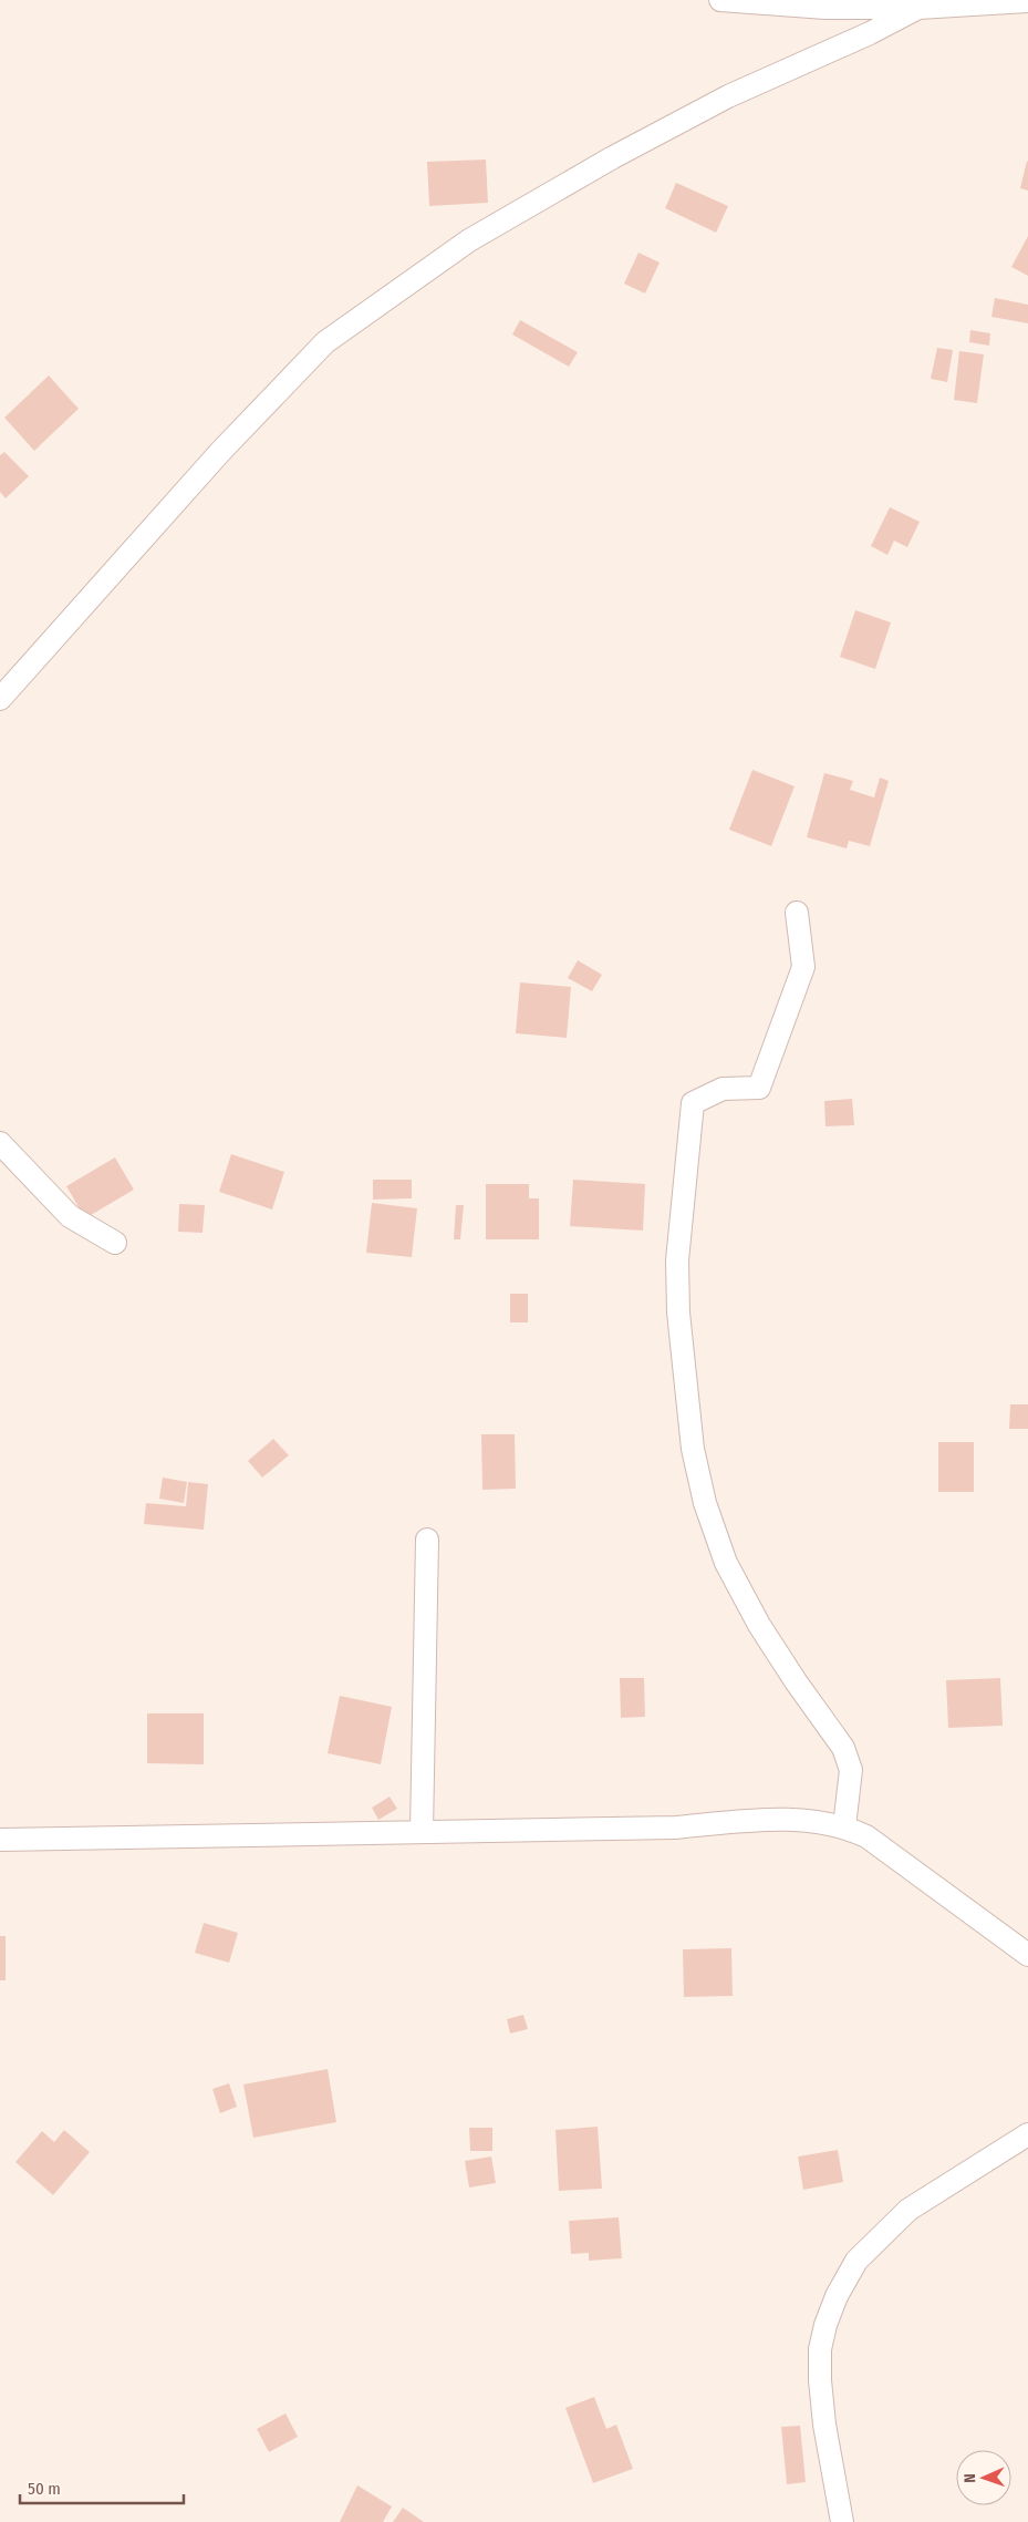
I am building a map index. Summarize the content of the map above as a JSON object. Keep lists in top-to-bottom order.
{
  "scale_bar": "50 m",
  "north": "left"
}
